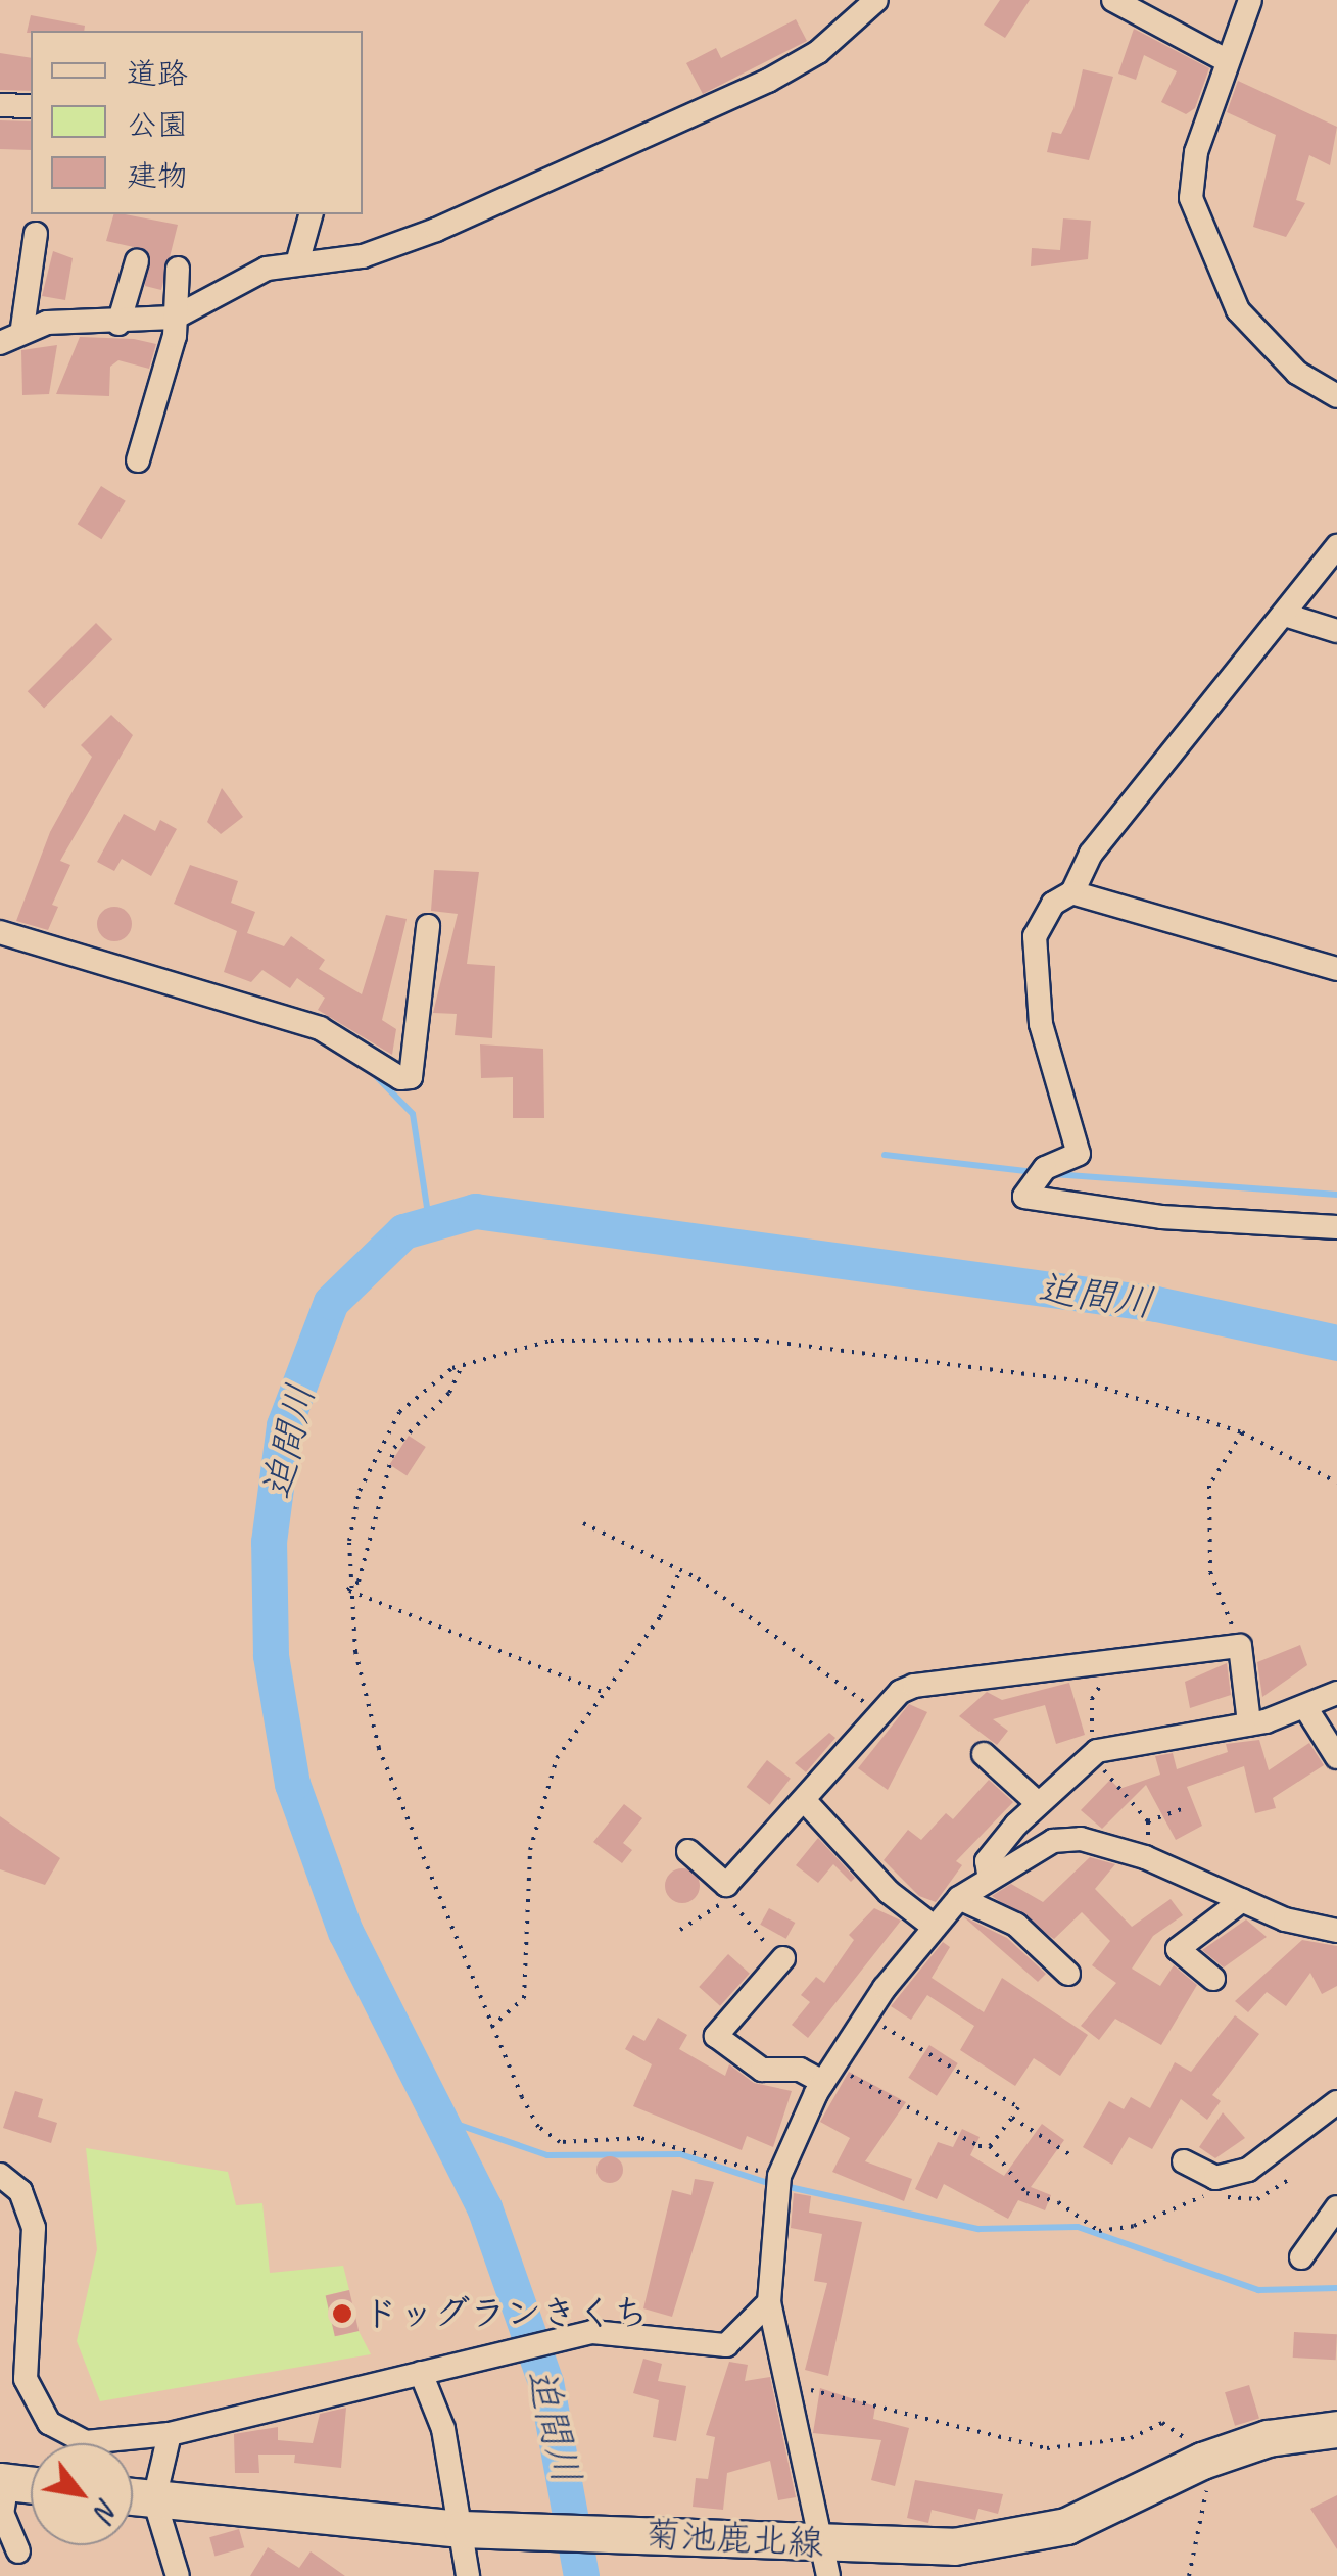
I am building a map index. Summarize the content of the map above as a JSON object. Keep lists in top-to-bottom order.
{
  "streets": {
    "main road": ["菊池鹿北線"]
  },
  "water": ["迫間川"],
  "places": ["ドッグランきくち"],
  "legend": ["道路", "公園", "建物"],
  "north": "bottom right"
}
